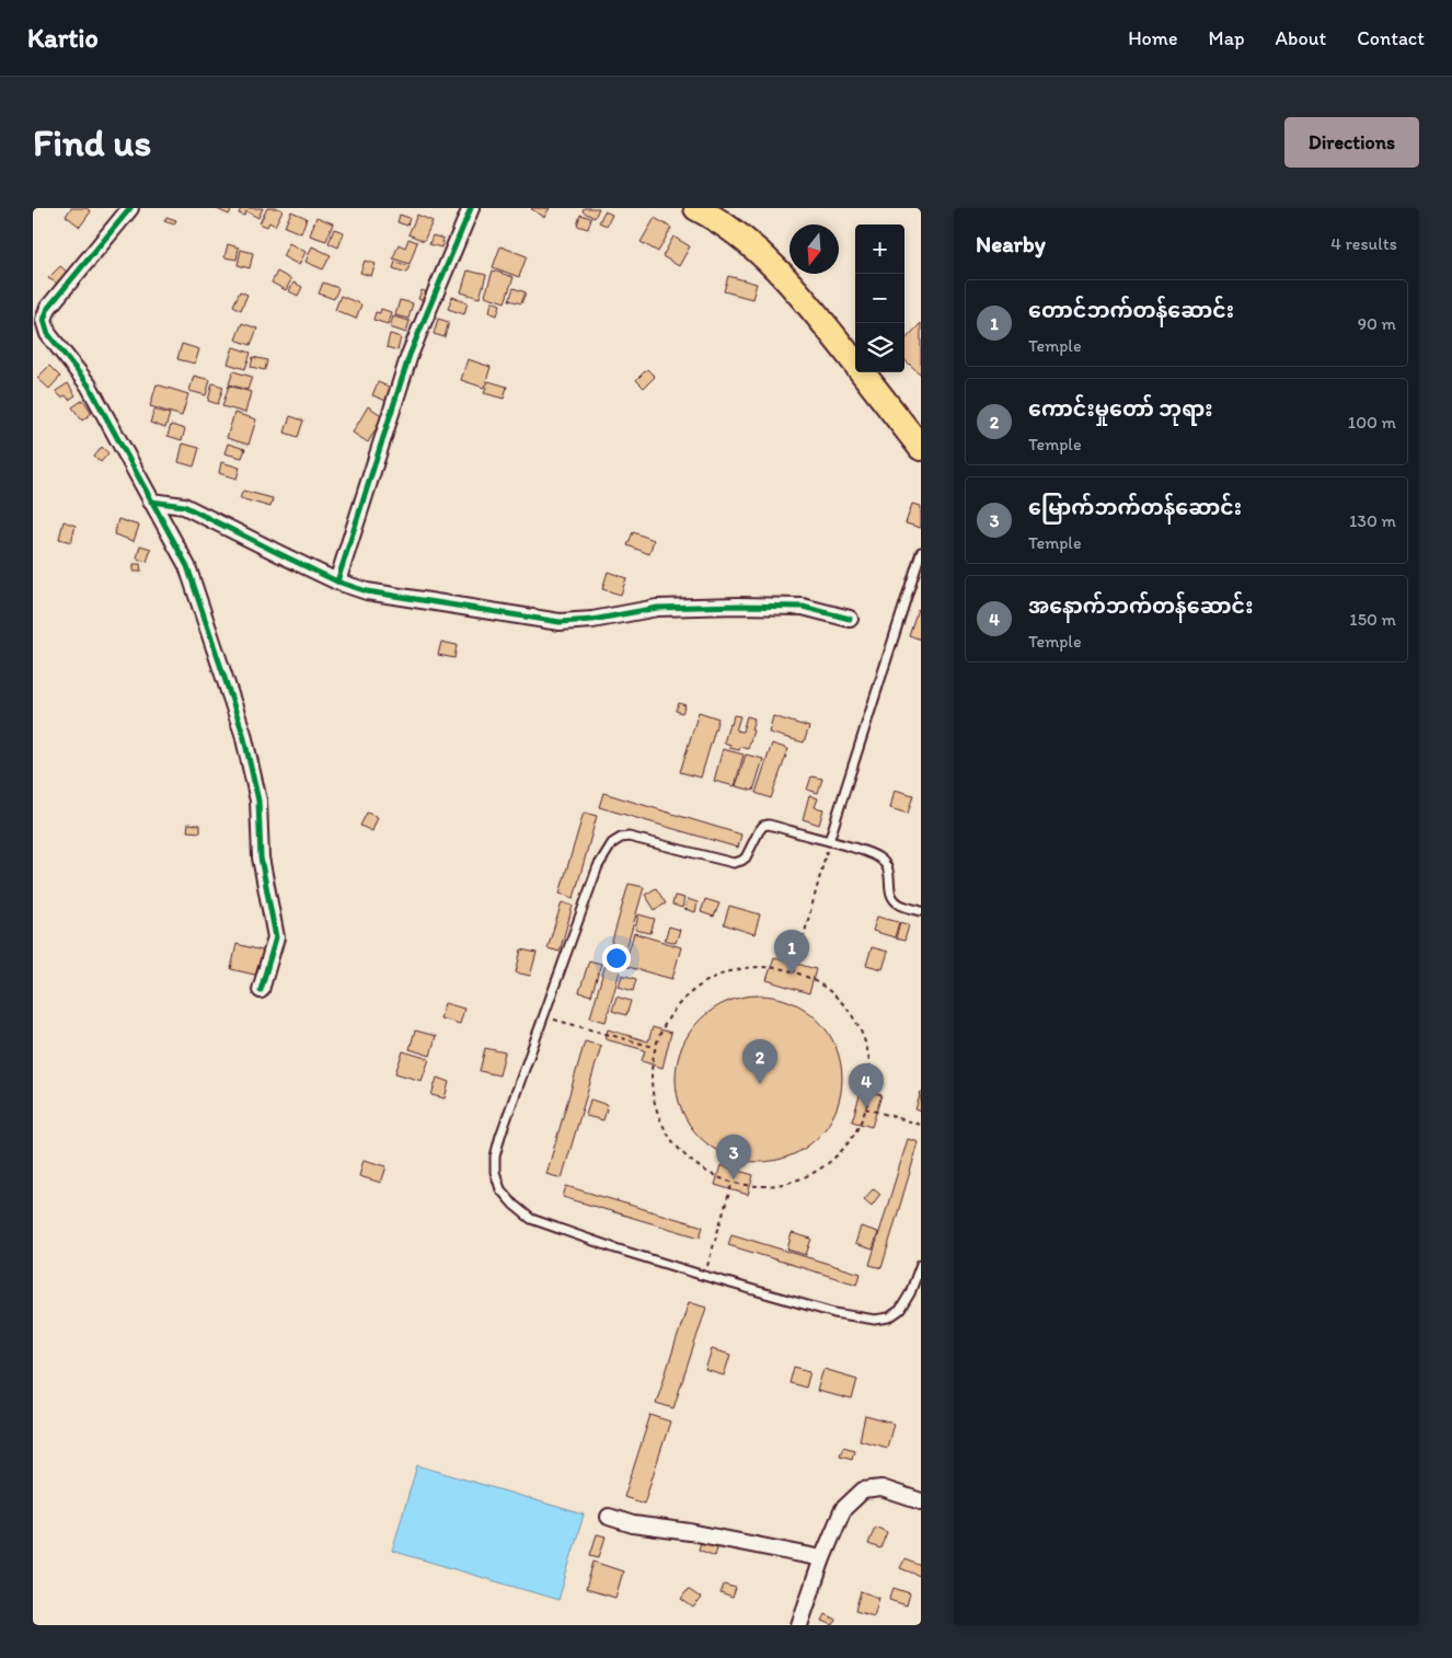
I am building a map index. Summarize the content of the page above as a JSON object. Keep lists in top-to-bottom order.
{
  "north": "bottom",
  "page": {
    "header": "Kartio",
    "nav": [
      "Home",
      "Map",
      "About",
      "Contact"
    ],
    "buttons": "Directions",
    "title": "Find us",
    "heading": ["Nearby", "4 results"],
    "map_buttons": ["+", "−"],
    "list": [
      {
        "mark": "1",
        "name": "တောင်ဘက်တန်ဆောင်း",
        "note": "Temple",
        "value": "90 m"
      },
      {
        "mark": "2",
        "name": "ကောင်းမှုတော် ဘုရား",
        "note": "Temple",
        "value": "100 m"
      },
      {
        "mark": "3",
        "name": "မြောက်ဘက်တန်ဆောင်း",
        "note": "Temple",
        "value": "130 m"
      },
      {
        "mark": "4",
        "name": "အနောက်ဘက်တန်ဆောင်း",
        "note": "Temple",
        "value": "150 m"
      }
    ],
    "pins": [
      "1",
      "2",
      "4",
      "3"
    ]
  }
}
